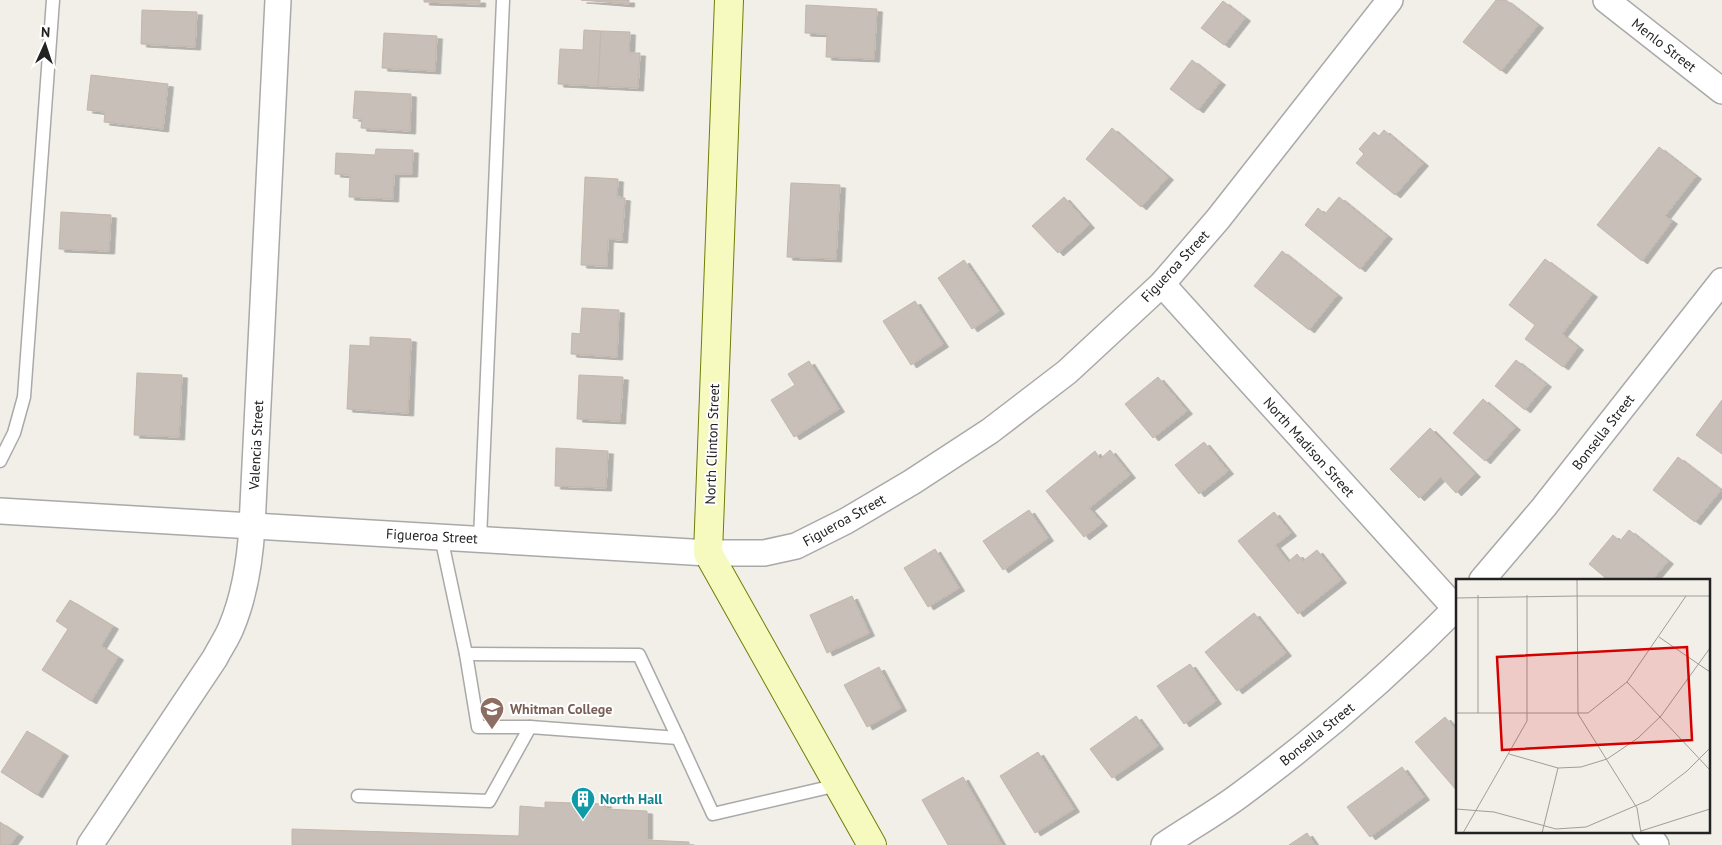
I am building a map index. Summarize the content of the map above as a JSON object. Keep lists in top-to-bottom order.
{
  "streets": {
    "main road": ["North Clinton Street"],
    "street": [
      "Menlo Street",
      "Figueroa Street",
      "Bonsella Street",
      "Valencia Street",
      "North Madison Street"
    ]
  },
  "crossings": [
    ["Figueroa Street", "North Clinton Street"],
    ["Figueroa Street", "Valencia Street"],
    ["Figueroa Street", "North Madison Street"]
  ],
  "places": {
    "school or university": ["Whitman College"],
    "building": ["North Hall"]
  },
  "north": "top"
}
